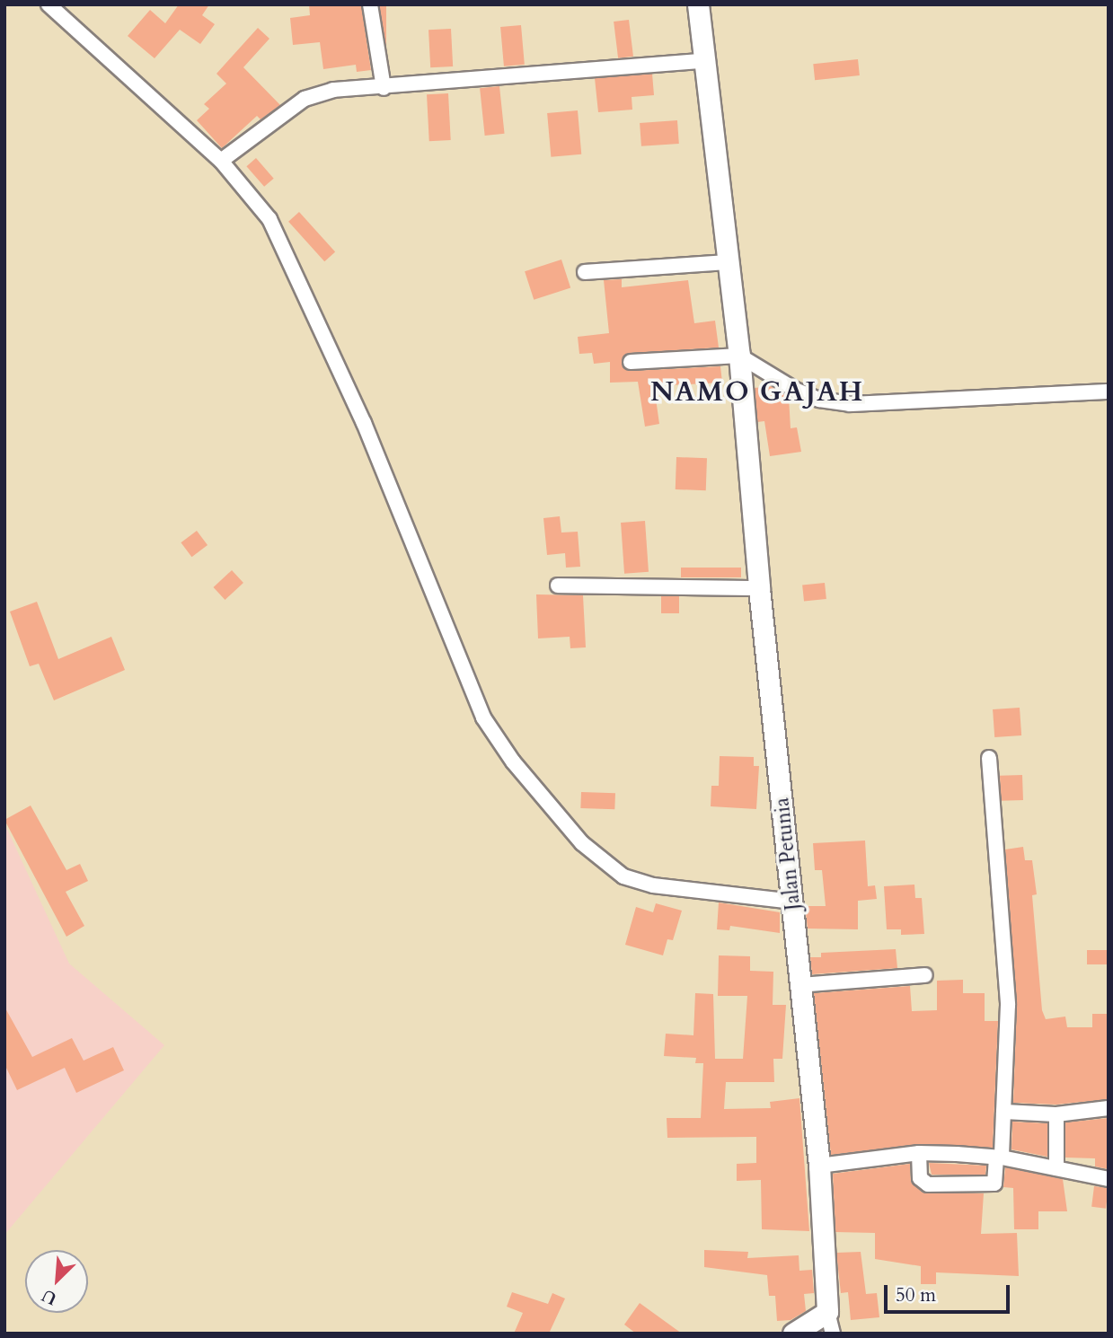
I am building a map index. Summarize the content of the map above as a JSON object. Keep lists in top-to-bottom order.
{
  "streets": {
    "street": ["Jalan Petunia"]
  },
  "districts": ["NAMO GAJAH"],
  "scale_bar": "50 m",
  "north": "bottom left"
}
